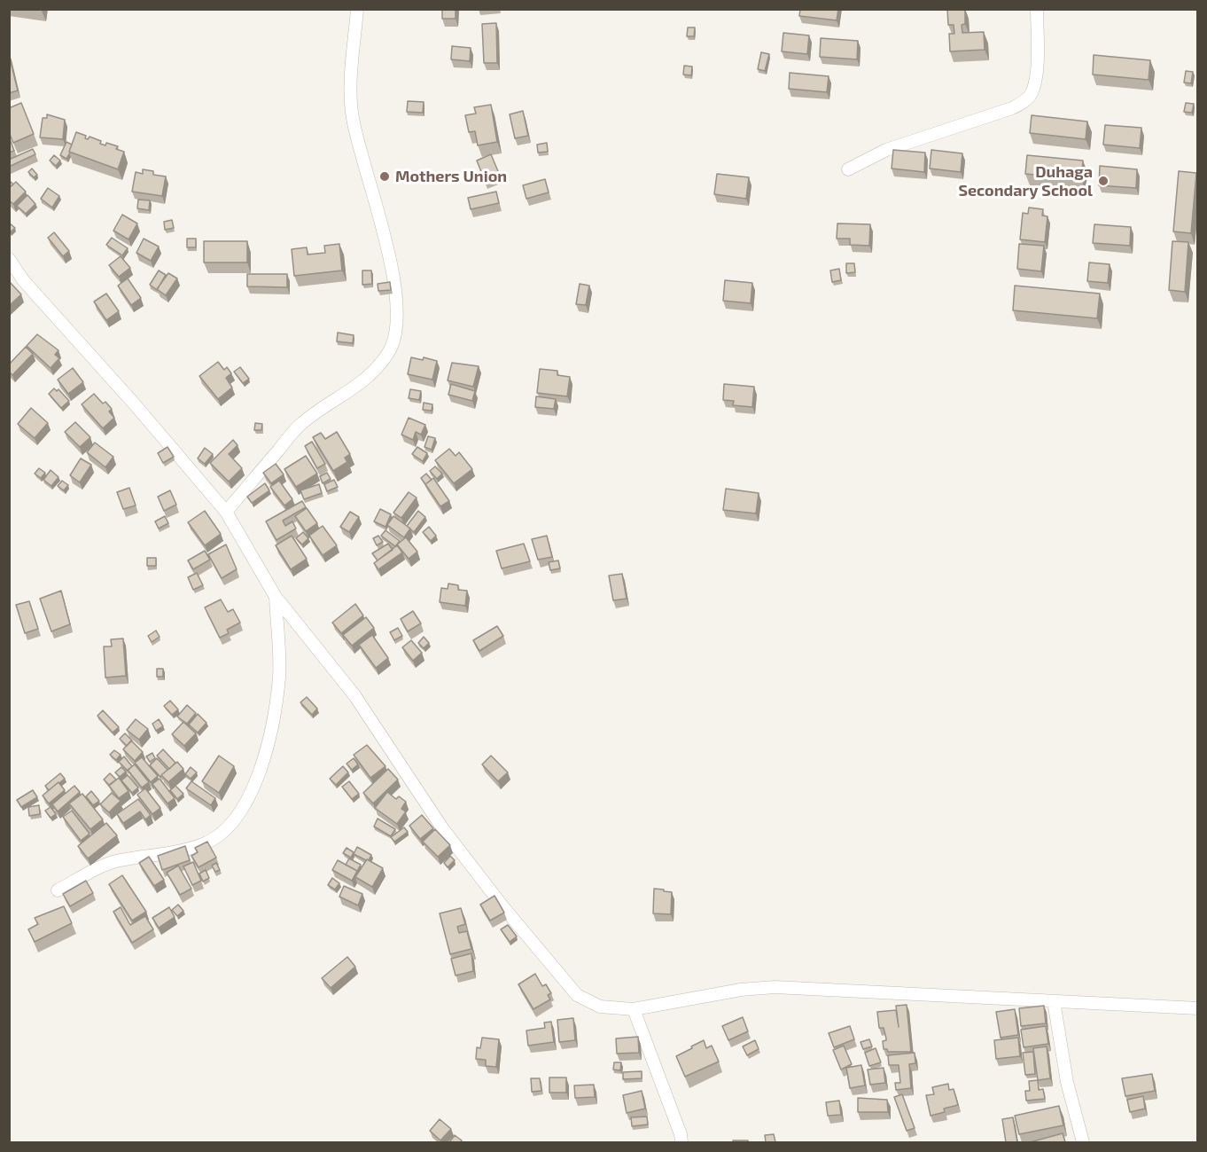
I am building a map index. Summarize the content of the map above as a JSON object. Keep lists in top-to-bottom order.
{
  "places": ["Mothers Union", "Duhaga Secondary School"]
}
